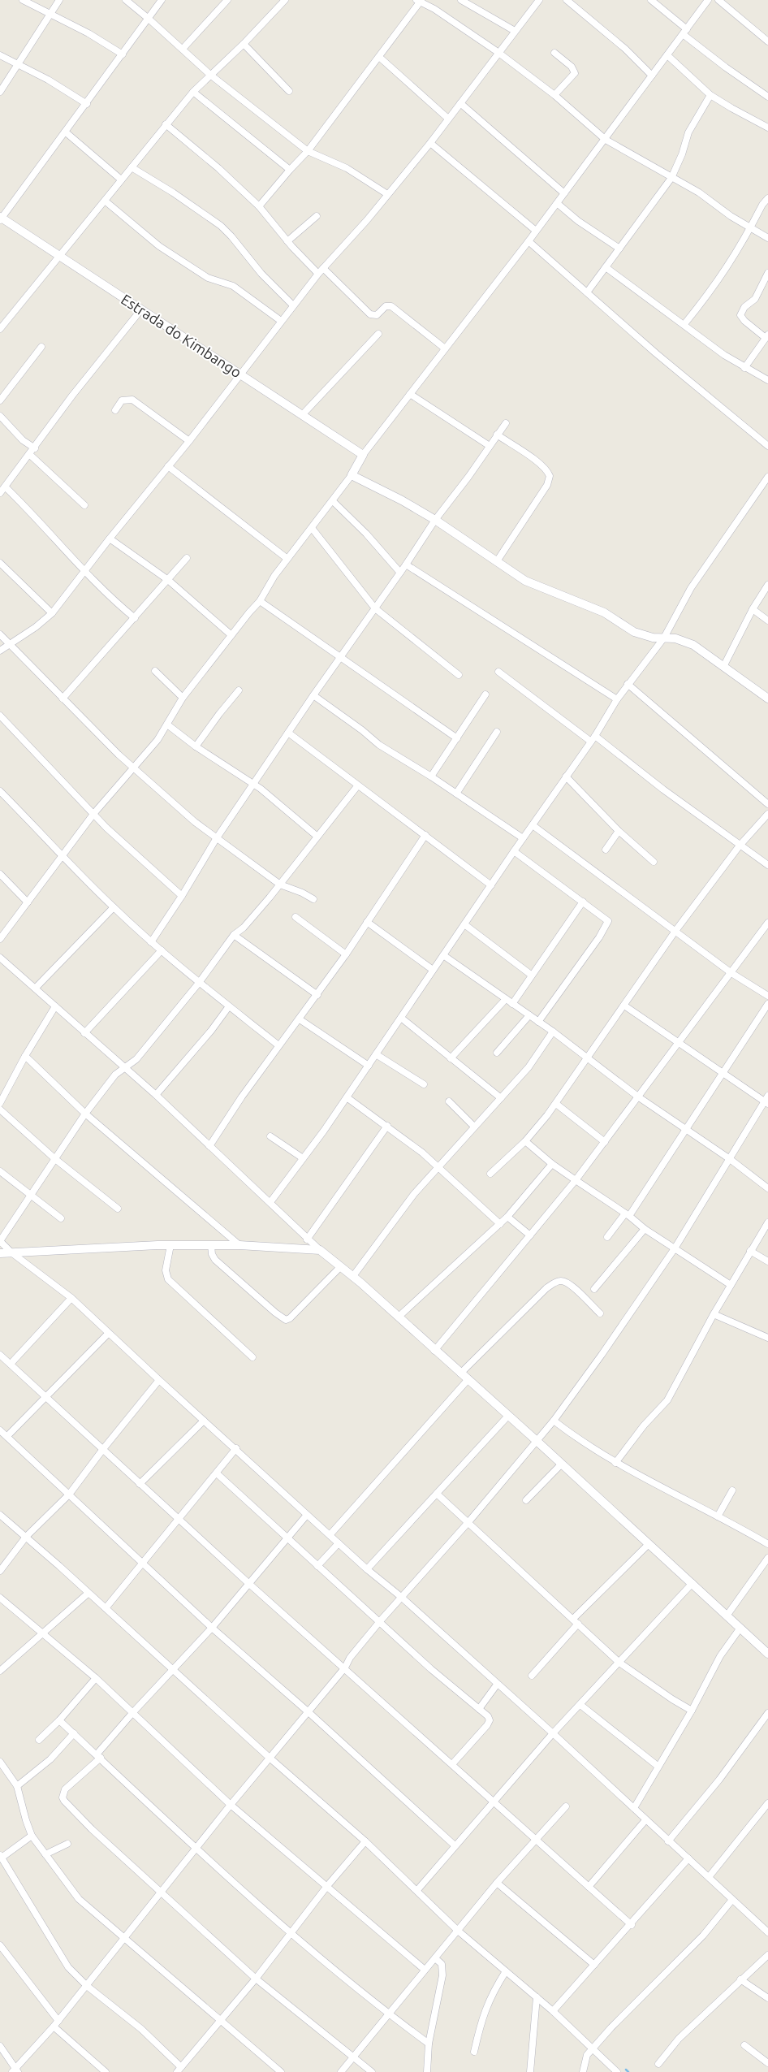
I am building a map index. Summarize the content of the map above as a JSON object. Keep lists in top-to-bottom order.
{
  "streets": {
    "street": ["Estrada do Kimbango"]
  }
}
